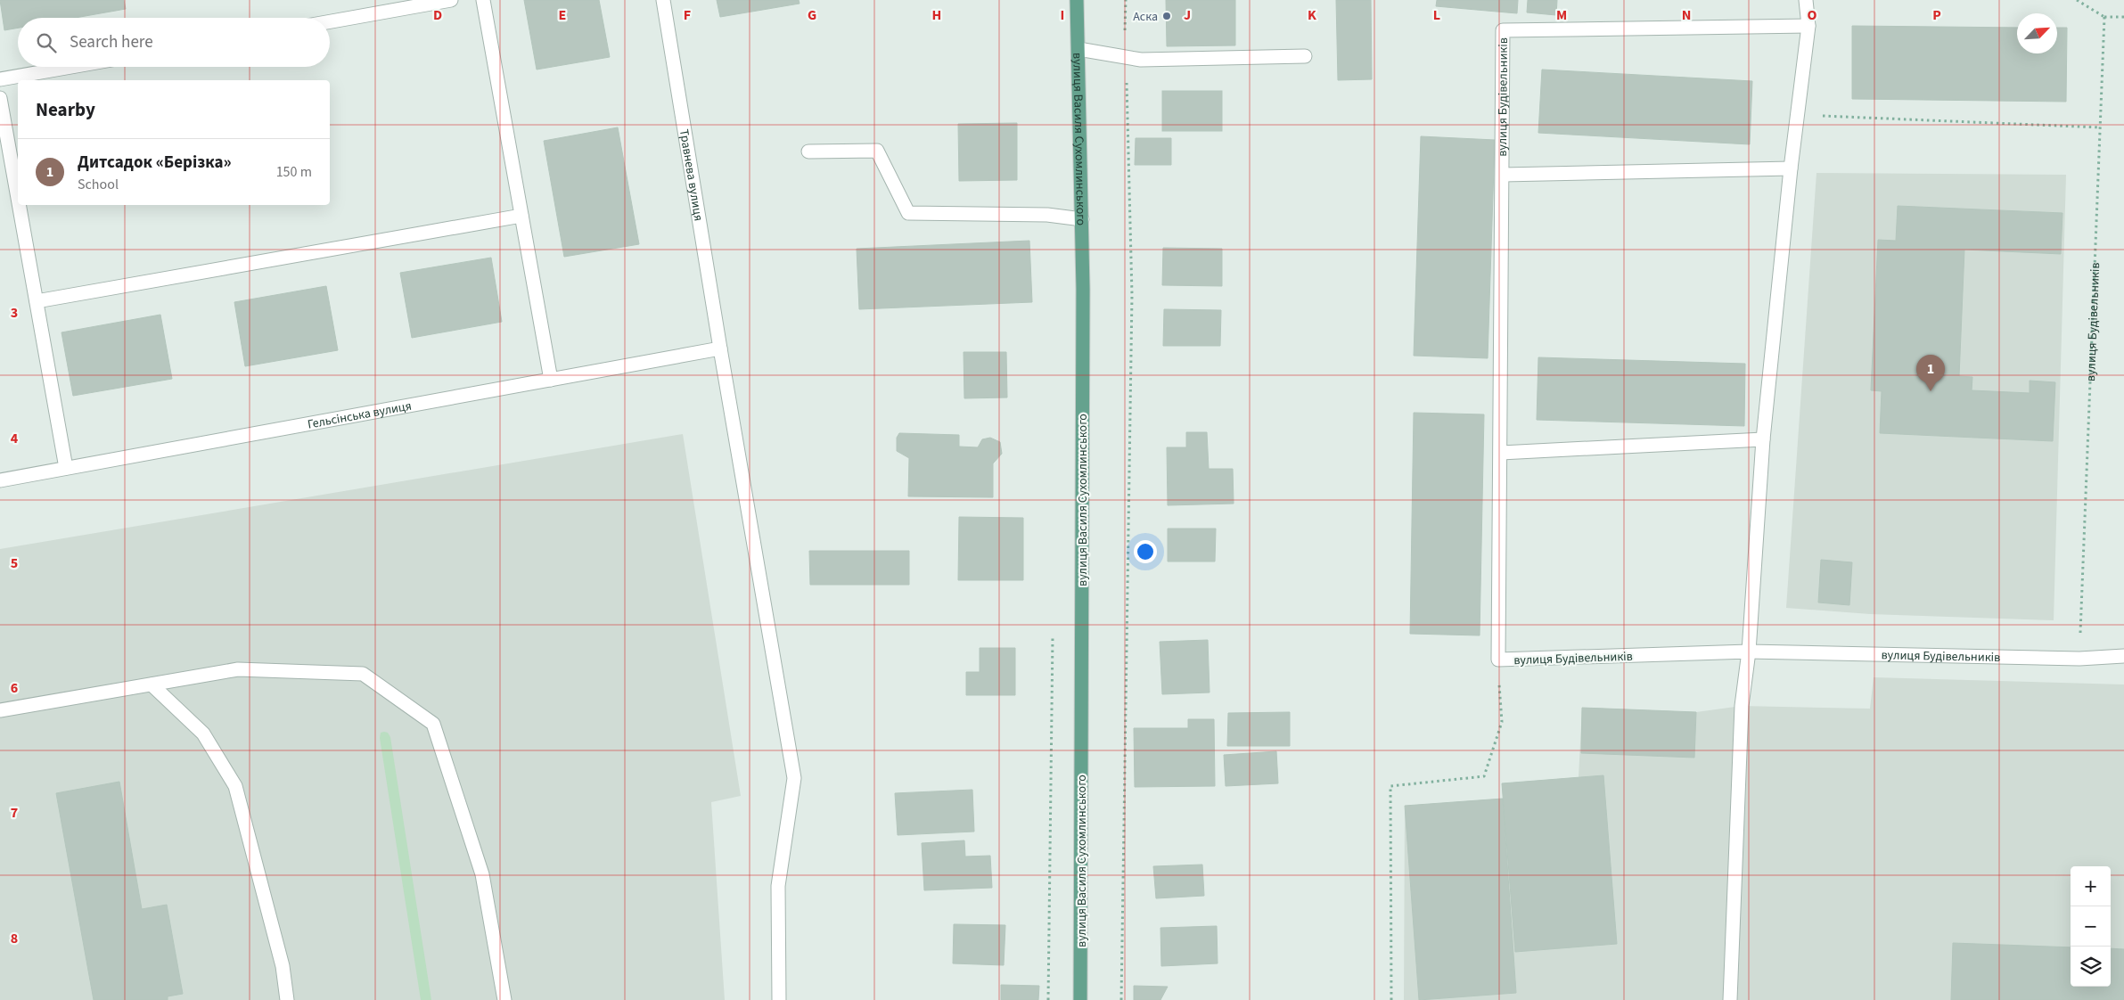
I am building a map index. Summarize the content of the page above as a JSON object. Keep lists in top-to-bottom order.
{
  "streets": {
    "main road": ["вулиця Василя Сухомлинського"],
    "street": ["вулиця Будівельників", "Травнева вулиця", "Гельсінська вулиця"]
  },
  "crossings": [
    ["Травнева вулиця", "Гельсінська вулиця"]
  ],
  "places": ["Аска"],
  "north": "top right",
  "page": {
    "search": "Search here",
    "heading": "Nearby",
    "list": [
      {
        "mark": "1",
        "name": "Дитсадок «Берізка»",
        "note": "School",
        "value": "150 m"
      }
    ],
    "pins": "1",
    "map_buttons": ["+", "−"]
  },
  "grid": {
    "columns": [
      "D",
      "E",
      "F",
      "G",
      "H",
      "I",
      "J",
      "K",
      "L",
      "M",
      "N",
      "O",
      "P"
    ],
    "rows": [
      "3",
      "4",
      "5",
      "6",
      "7",
      "8"
    ]
  }
}
